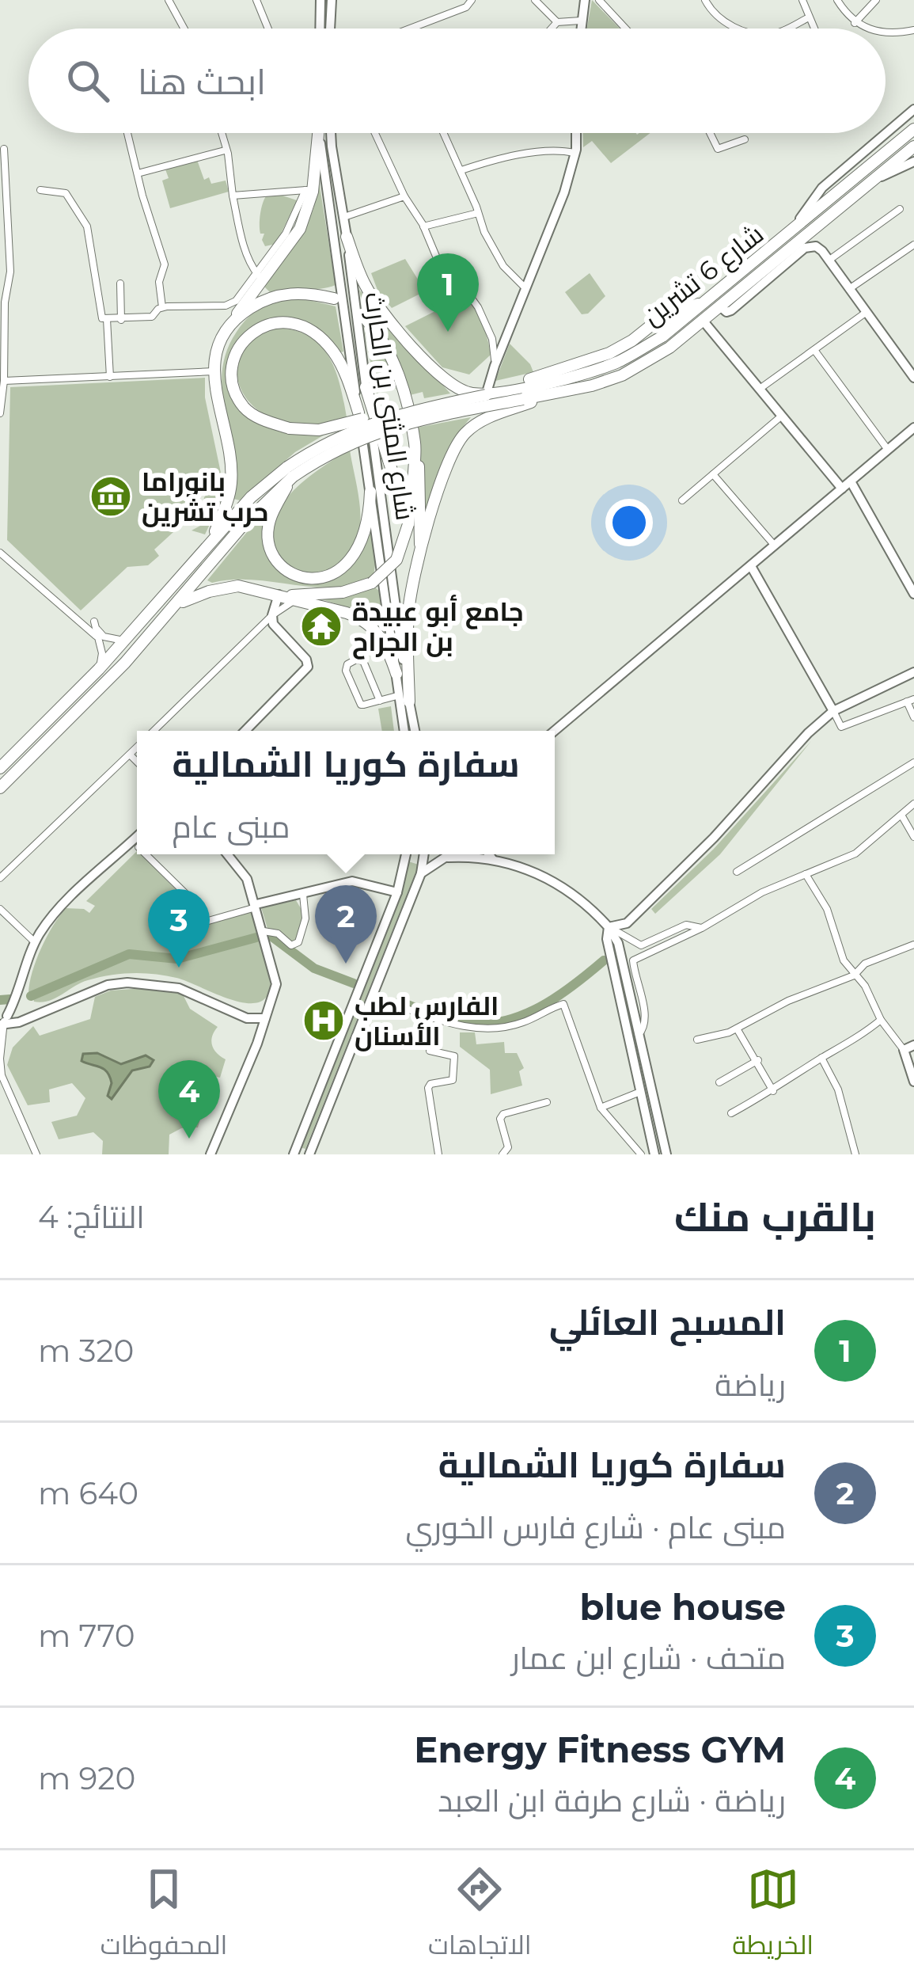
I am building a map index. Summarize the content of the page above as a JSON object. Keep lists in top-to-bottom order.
{
  "streets": {
    "highway": ["شارع 6 تشرين"],
    "main road": ["شارع المثنى بن الحارث"]
  },
  "places": {
    "museum": ["بانوراما حرب تشرين"],
    "temple": ["جامع أبو عبيدة بن الجراح"],
    "hospital": ["الفارس لطب الأسنان"]
  },
  "page": {
    "search": "ابحث هنا",
    "pins": [
      "1",
      "2",
      "3",
      "4"
    ],
    "popup": ["سفارة كوريا الشمالية", "مبنى عام"],
    "heading": ["بالقرب منك", "النتائج: 4"],
    "list": [
      {
        "mark": "1",
        "name": "المسبح العائلي",
        "note": "رياضة",
        "value": "320 m"
      },
      {
        "mark": "2",
        "name": "سفارة كوريا الشمالية",
        "note": "مبنى عام · شارع فارس الخوري",
        "value": "640 m"
      },
      {
        "mark": "3",
        "name": "blue house",
        "note": "متحف · شارع ابن عمار",
        "value": "770 m"
      },
      {
        "mark": "4",
        "name": "Energy Fitness GYM",
        "note": "رياضة · شارع طرفة ابن العبد",
        "value": "920 m"
      }
    ],
    "nav": ["الخريطة", "الاتجاهات", "المحفوظات"]
  }
}
